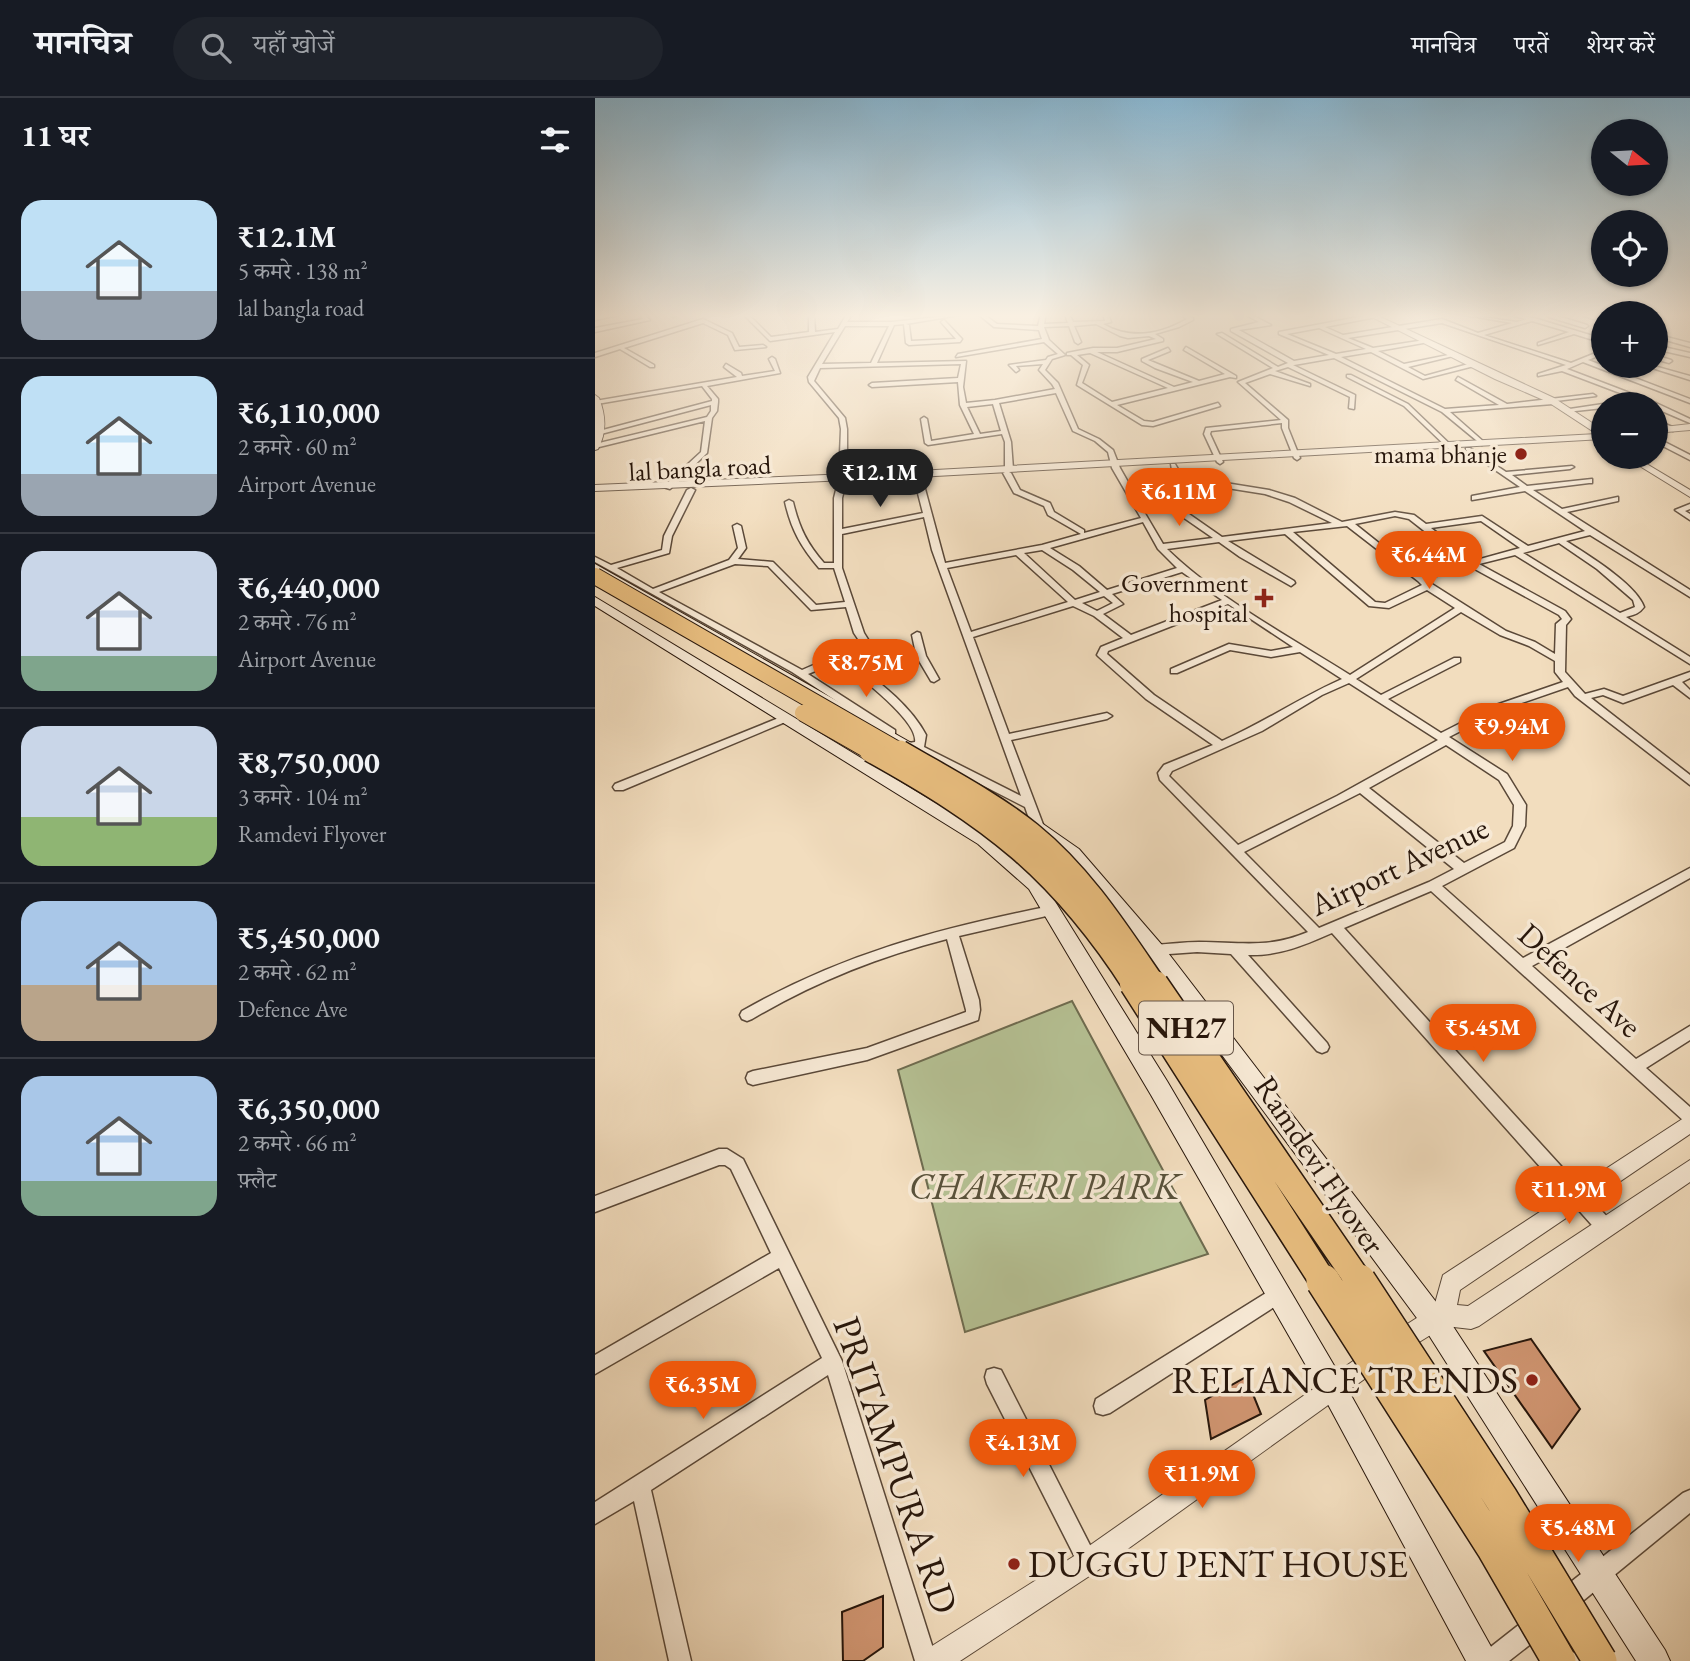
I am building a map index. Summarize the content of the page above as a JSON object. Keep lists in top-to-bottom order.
{
  "streets": {
    "highway": ["NH27", "Ramdevi Flyover"],
    "street": [
      "lal bangla road",
      "Airport Avenue",
      "Defence Ave",
      "PRITAMPURA RD"
    ]
  },
  "crossings": [
    ["lal bangla road", "Airport Avenue"],
    ["Airport Avenue", "Defence Ave"]
  ],
  "parks": ["CHAKERI PARK"],
  "places": {
    "other": ["mama bhanje", "RELIANCE TRENDS", "DUGGU PENT HOUSE"],
    "health": ["Government hospital"]
  },
  "north": "right",
  "page": {
    "header": "मानचित्र",
    "search": "यहाँ खोजें",
    "nav": ["मानचित्र", "परतें", "शेयर करें"],
    "heading": "11 घर",
    "map_buttons": ["+", "−"],
    "list": [
      {
        "name": "₹12.1M",
        "note": "5 कमरे · 138 m² · lal bangla road"
      },
      {
        "name": "₹6,110,000",
        "note": "2 कमरे · 60 m² · Airport Avenue"
      },
      {
        "name": "₹6,440,000",
        "note": "2 कमरे · 76 m² · Airport Avenue"
      },
      {
        "name": "₹8,750,000",
        "note": "3 कमरे · 104 m² · Ramdevi Flyover"
      },
      {
        "name": "₹5,450,000",
        "note": "2 कमरे · 62 m² · Defence Ave"
      },
      {
        "name": "₹6,350,000",
        "note": "2 कमरे · 66 m² · फ़्लैट"
      }
    ],
    "price": [
      "₹12.1M",
      "₹6.11M",
      "₹6.44M",
      "₹8.75M",
      "₹9.94M",
      "₹5.45M",
      "₹11.9M",
      "₹6.35M",
      "₹4.13M",
      "₹11.9M",
      "₹5.48M"
    ]
  }
}
